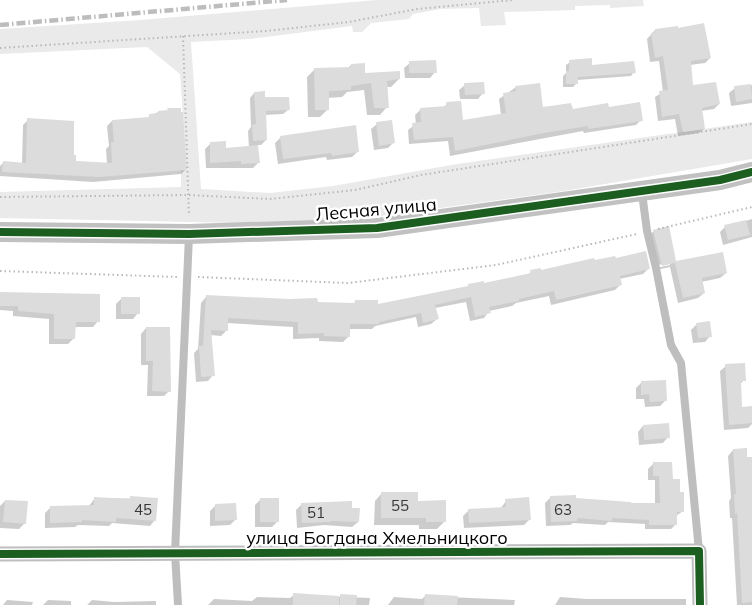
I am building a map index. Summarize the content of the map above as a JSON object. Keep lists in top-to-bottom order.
{
  "streets": {
    "street": ["Лесная улица", "улица Богдана Хмельницкого"]
  },
  "house_numbers": [
    "55",
    "45",
    "63",
    "51"
  ]
}
